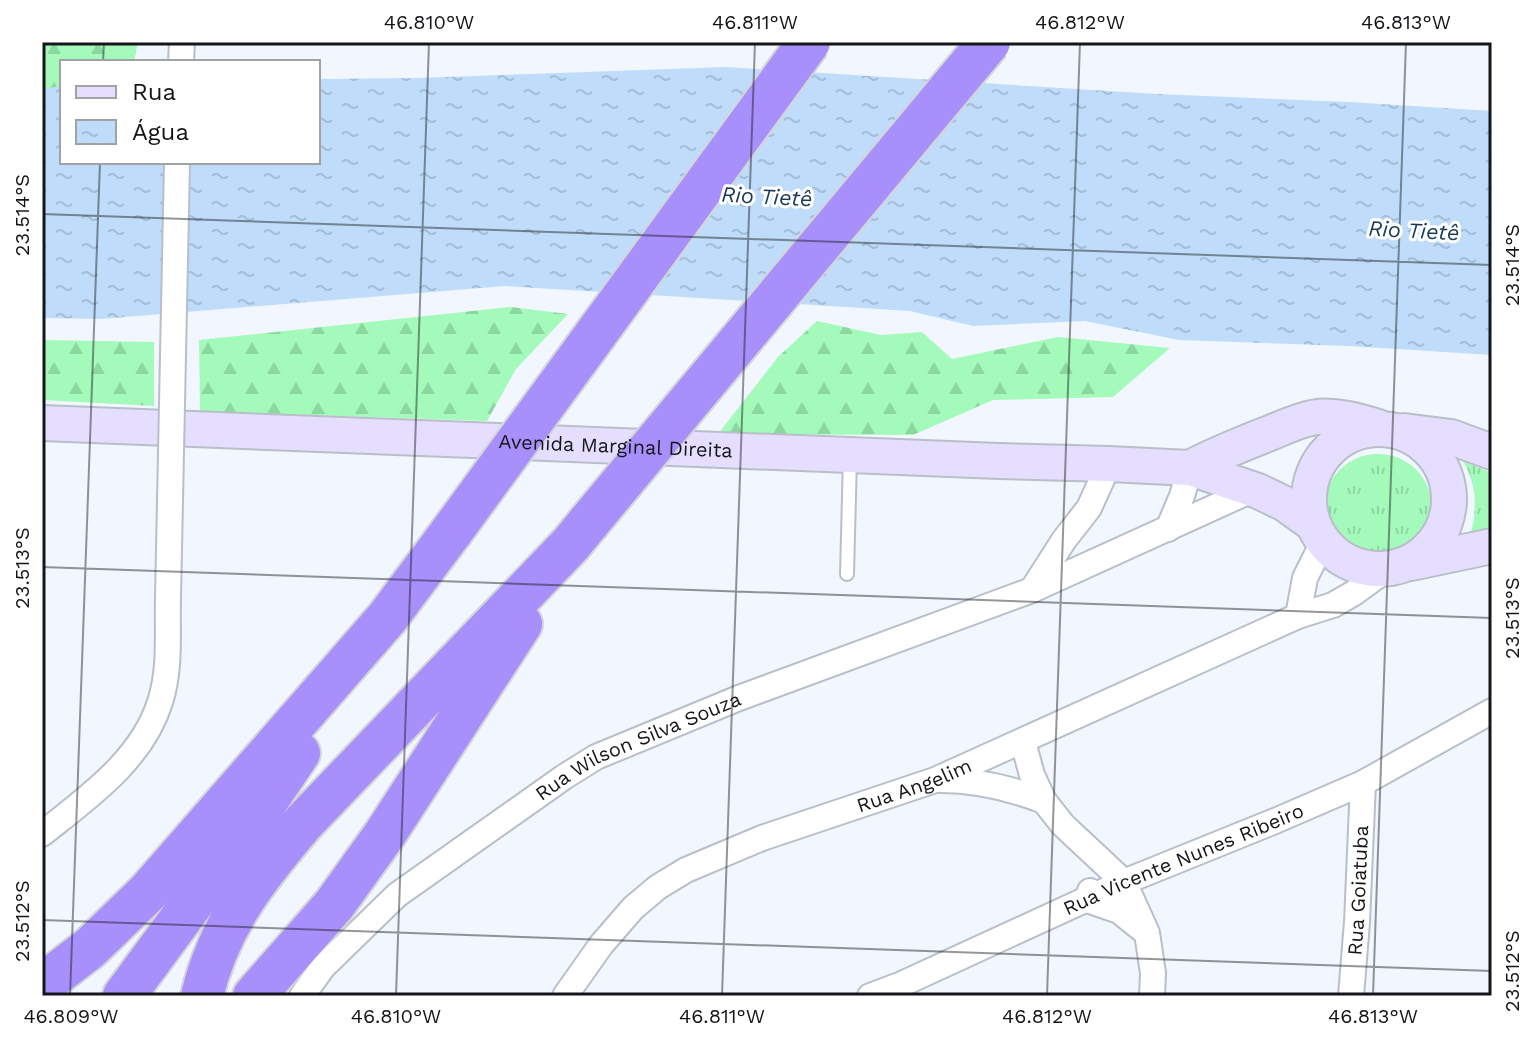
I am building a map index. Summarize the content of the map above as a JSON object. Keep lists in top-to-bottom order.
{
  "streets": {
    "main road": ["Avenida Marginal Direita"],
    "street": [
      "Rua Wilson Silva Souza",
      "Rua Angelim",
      "Rua Vicente Nunes Ribeiro",
      "Rua Goiatuba"
    ]
  },
  "crossings": [
    ["Avenida Marginal Direita", "Rua Wilson Silva Souza"],
    ["Avenida Marginal Direita", "Rua Angelim"],
    ["Rua Vicente Nunes Ribeiro", "Rua Goiatuba"]
  ],
  "water": ["Rio Tietê"],
  "legend": ["Rua", "Água"],
  "coordinates": [
    "46.810°W",
    "46.811°W",
    "46.812°W",
    "46.813°W",
    "23.514°S",
    "23.513°S",
    "23.512°S",
    "46.809°W"
  ]
}
